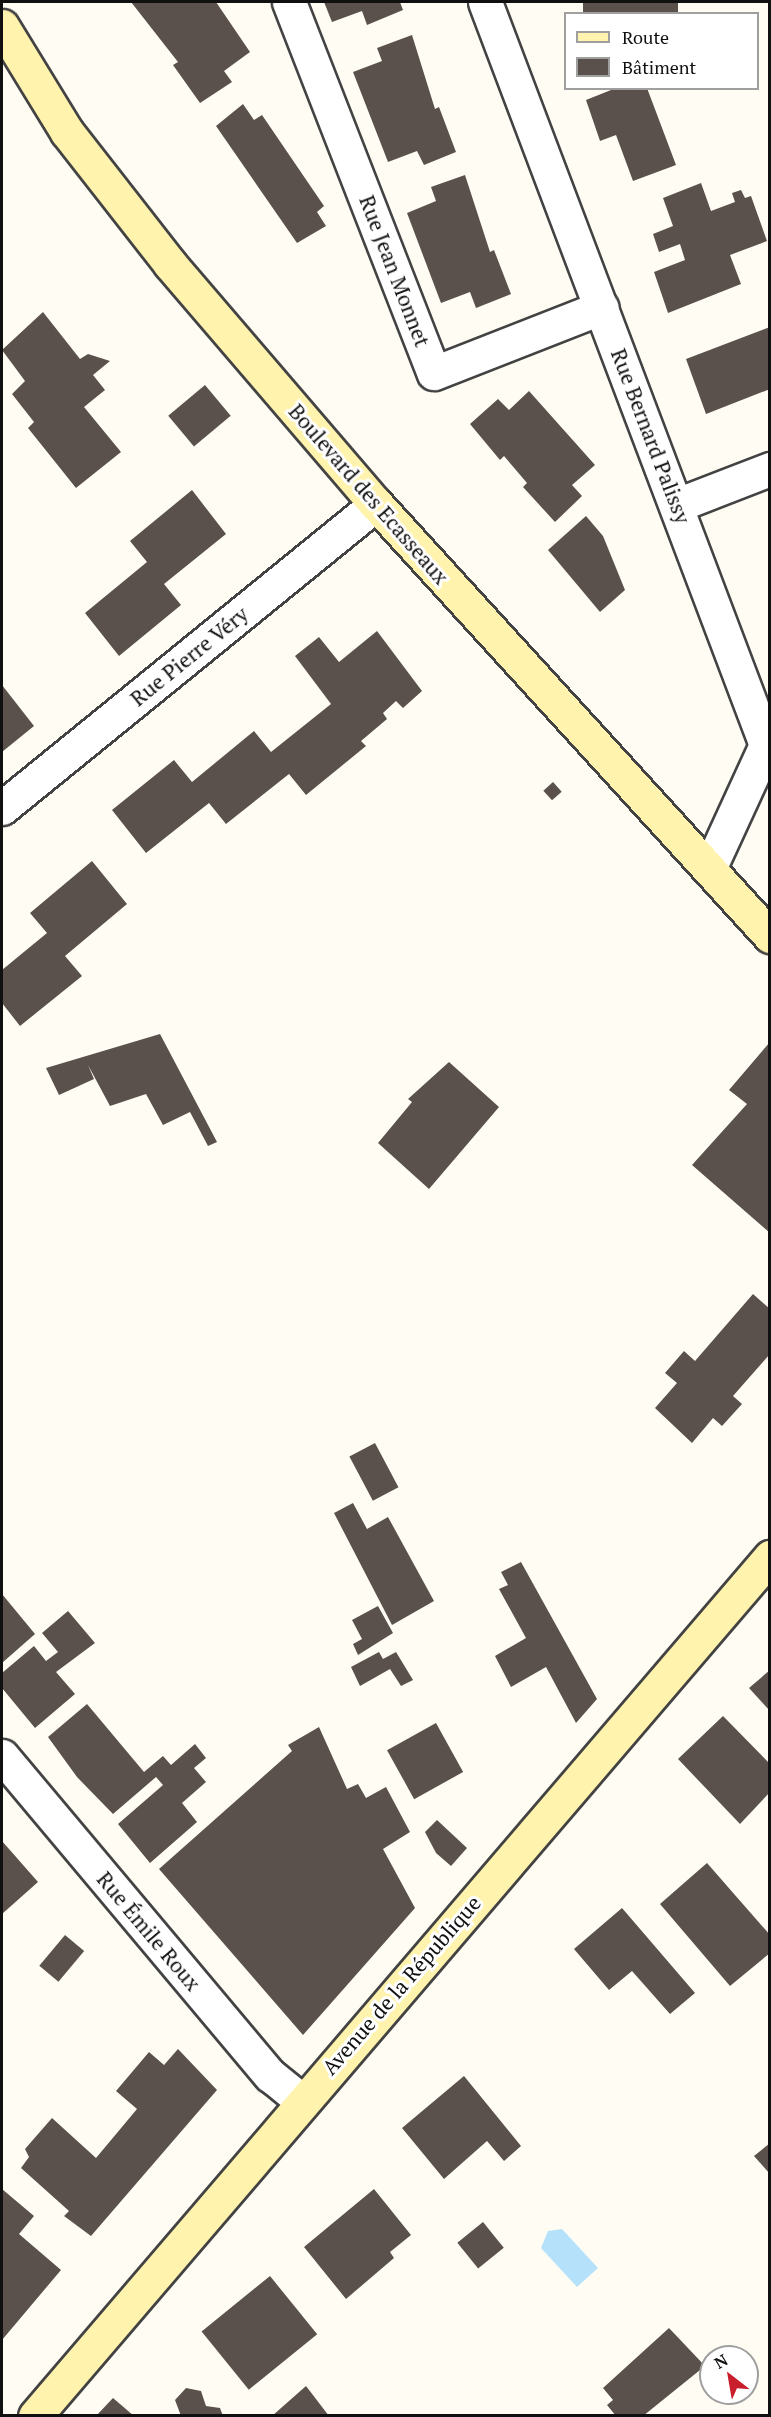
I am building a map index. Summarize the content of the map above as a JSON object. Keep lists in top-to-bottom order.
{
  "streets": {
    "street": [
      "Rue Jean Monnet",
      "Rue Bernard Palissy",
      "Boulevard des Ecasseaux",
      "Rue Pierre Véry",
      "Rue Émile Roux",
      "Avenue de la République"
    ]
  },
  "crossings": [
    ["Rue Jean Monnet", "Rue Bernard Palissy"],
    ["Rue Bernard Palissy", "Boulevard des Ecasseaux"],
    ["Boulevard des Ecasseaux", "Rue Pierre Véry"],
    ["Rue Émile Roux", "Avenue de la République"]
  ],
  "legend": ["Route", "Bâtiment"],
  "north": "top left"
}
